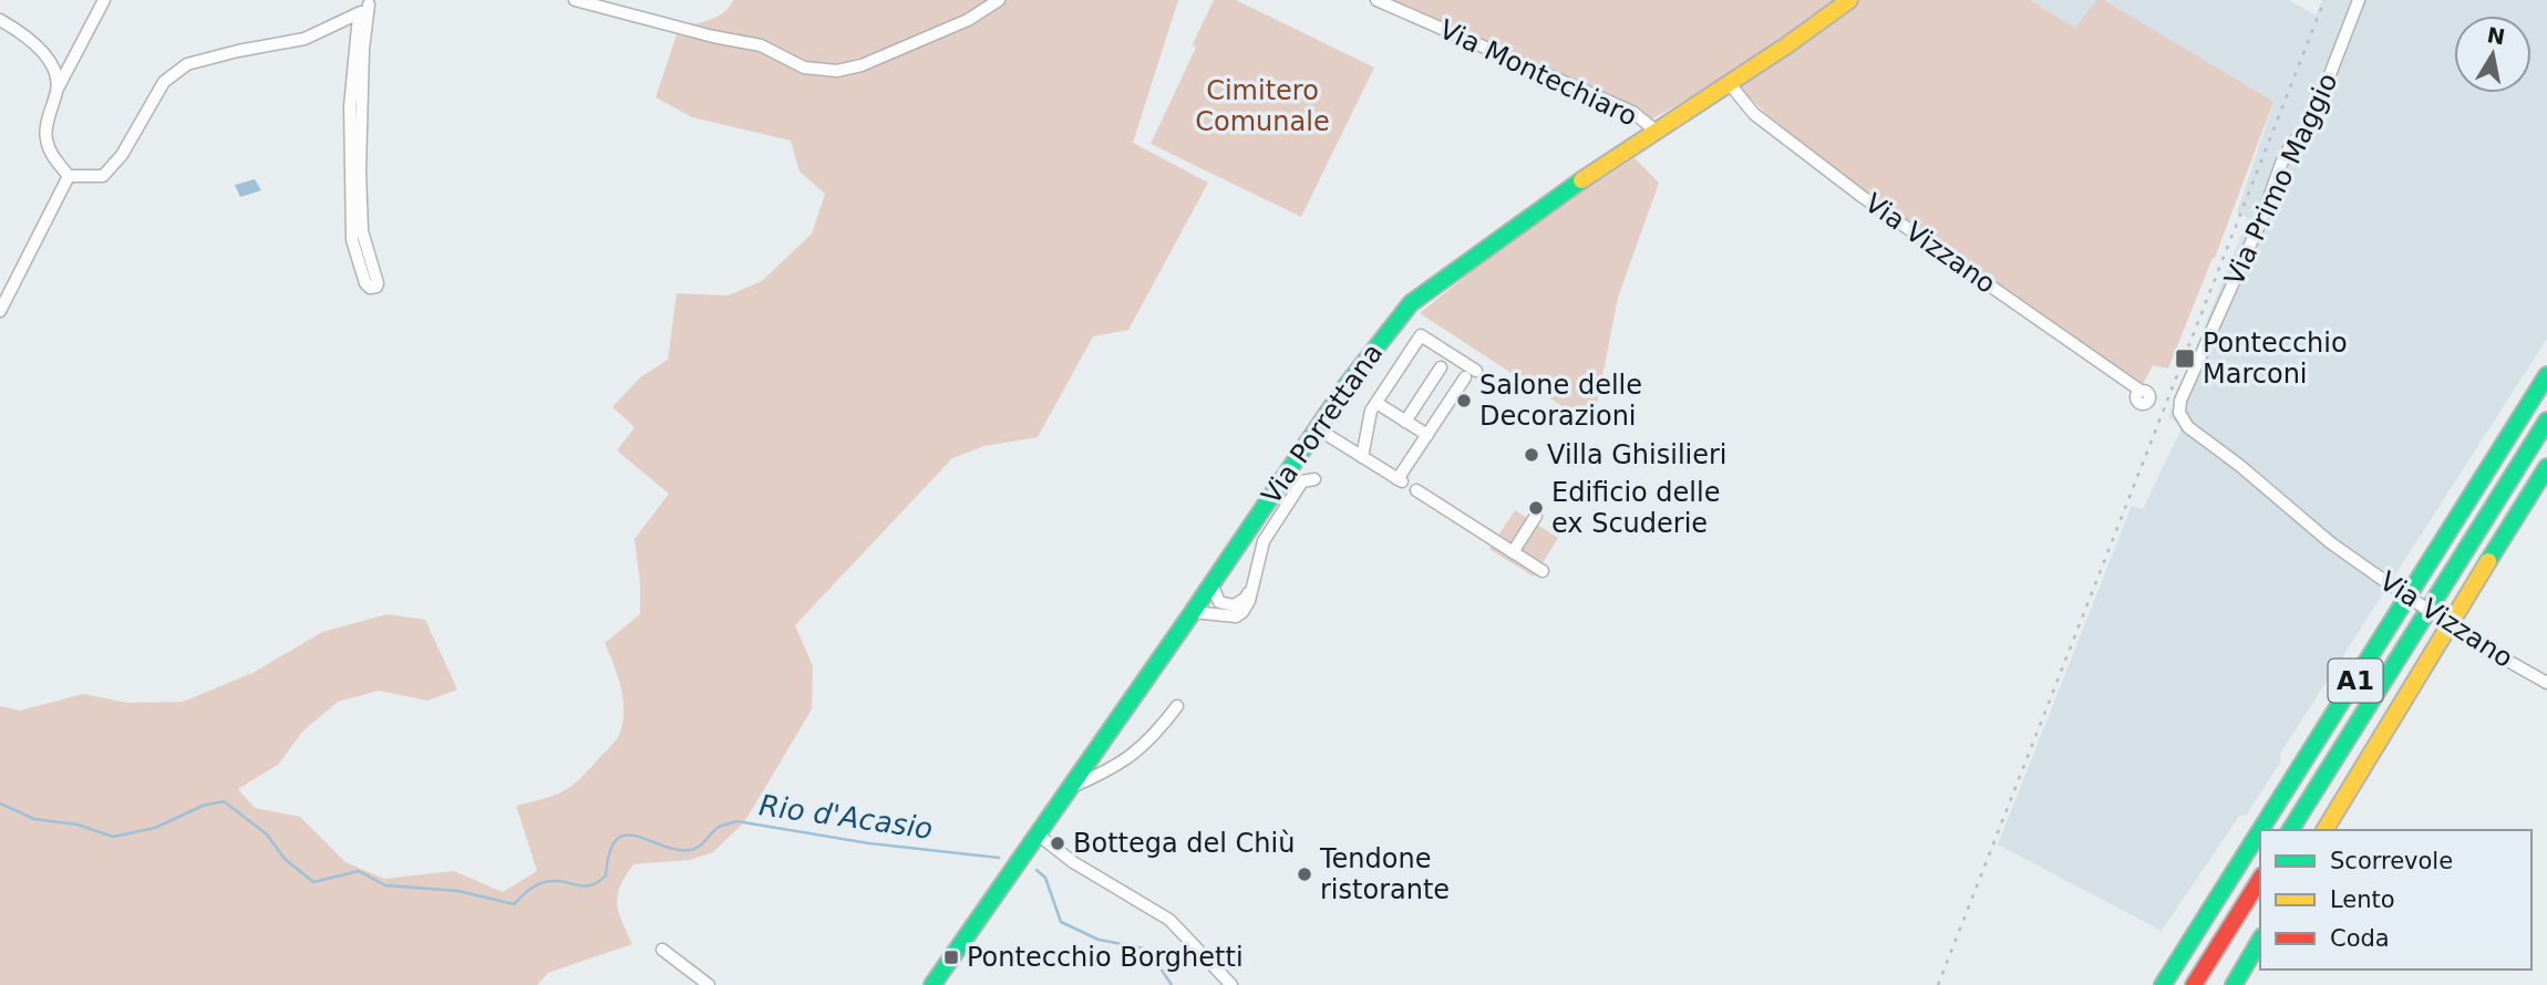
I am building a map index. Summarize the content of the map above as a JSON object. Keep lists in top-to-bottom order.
{
  "streets": {
    "main road": ["Via Porrettana", "A1"],
    "street": ["Via Montechiaro", "Via Primo Maggio", "Via Vizzano"]
  },
  "crossings": [
    ["Via Montechiaro", "Via Porrettana"],
    ["Via Primo Maggio", "Via Vizzano"],
    ["Via Vizzano", "Via Porrettana"]
  ],
  "water": ["Rio d'Acasio"],
  "parks": ["Cimitero Comunale"],
  "places": {
    "transit": ["Pontecchio Marconi", "Pontecchio Borghetti"],
    "other": [
      "Salone delle Decorazioni",
      "Villa Ghisilieri",
      "Edificio delle ex Scuderie",
      "Bottega del Chiù",
      "Tendone ristorante"
    ]
  },
  "legend": ["Scorrevole", "Lento", "Coda"],
  "north": "top"
}
